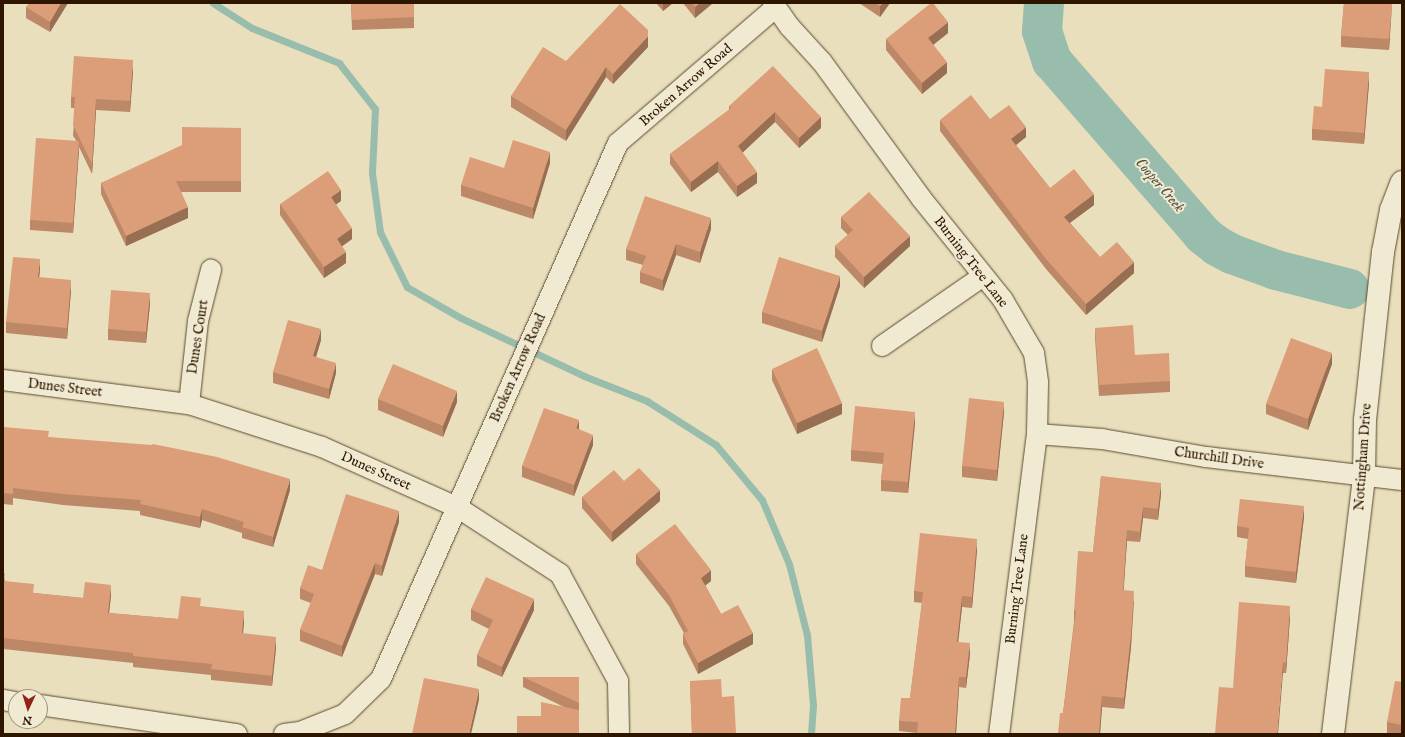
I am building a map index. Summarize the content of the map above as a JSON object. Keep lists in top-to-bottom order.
{
  "streets": {
    "street": [
      "Broken Arrow Road",
      "Burning Tree Lane",
      "Dunes Court",
      "Dunes Street",
      "Nottingham Drive",
      "Churchill Drive"
    ]
  },
  "crossings": [
    ["Broken Arrow Road", "Burning Tree Lane"],
    ["Broken Arrow Road", "Dunes Street"],
    ["Burning Tree Lane", "Churchill Drive"],
    ["Dunes Court", "Dunes Street"],
    ["Nottingham Drive", "Churchill Drive"]
  ],
  "water": ["Cooper Creek"],
  "north": "bottom"
}
